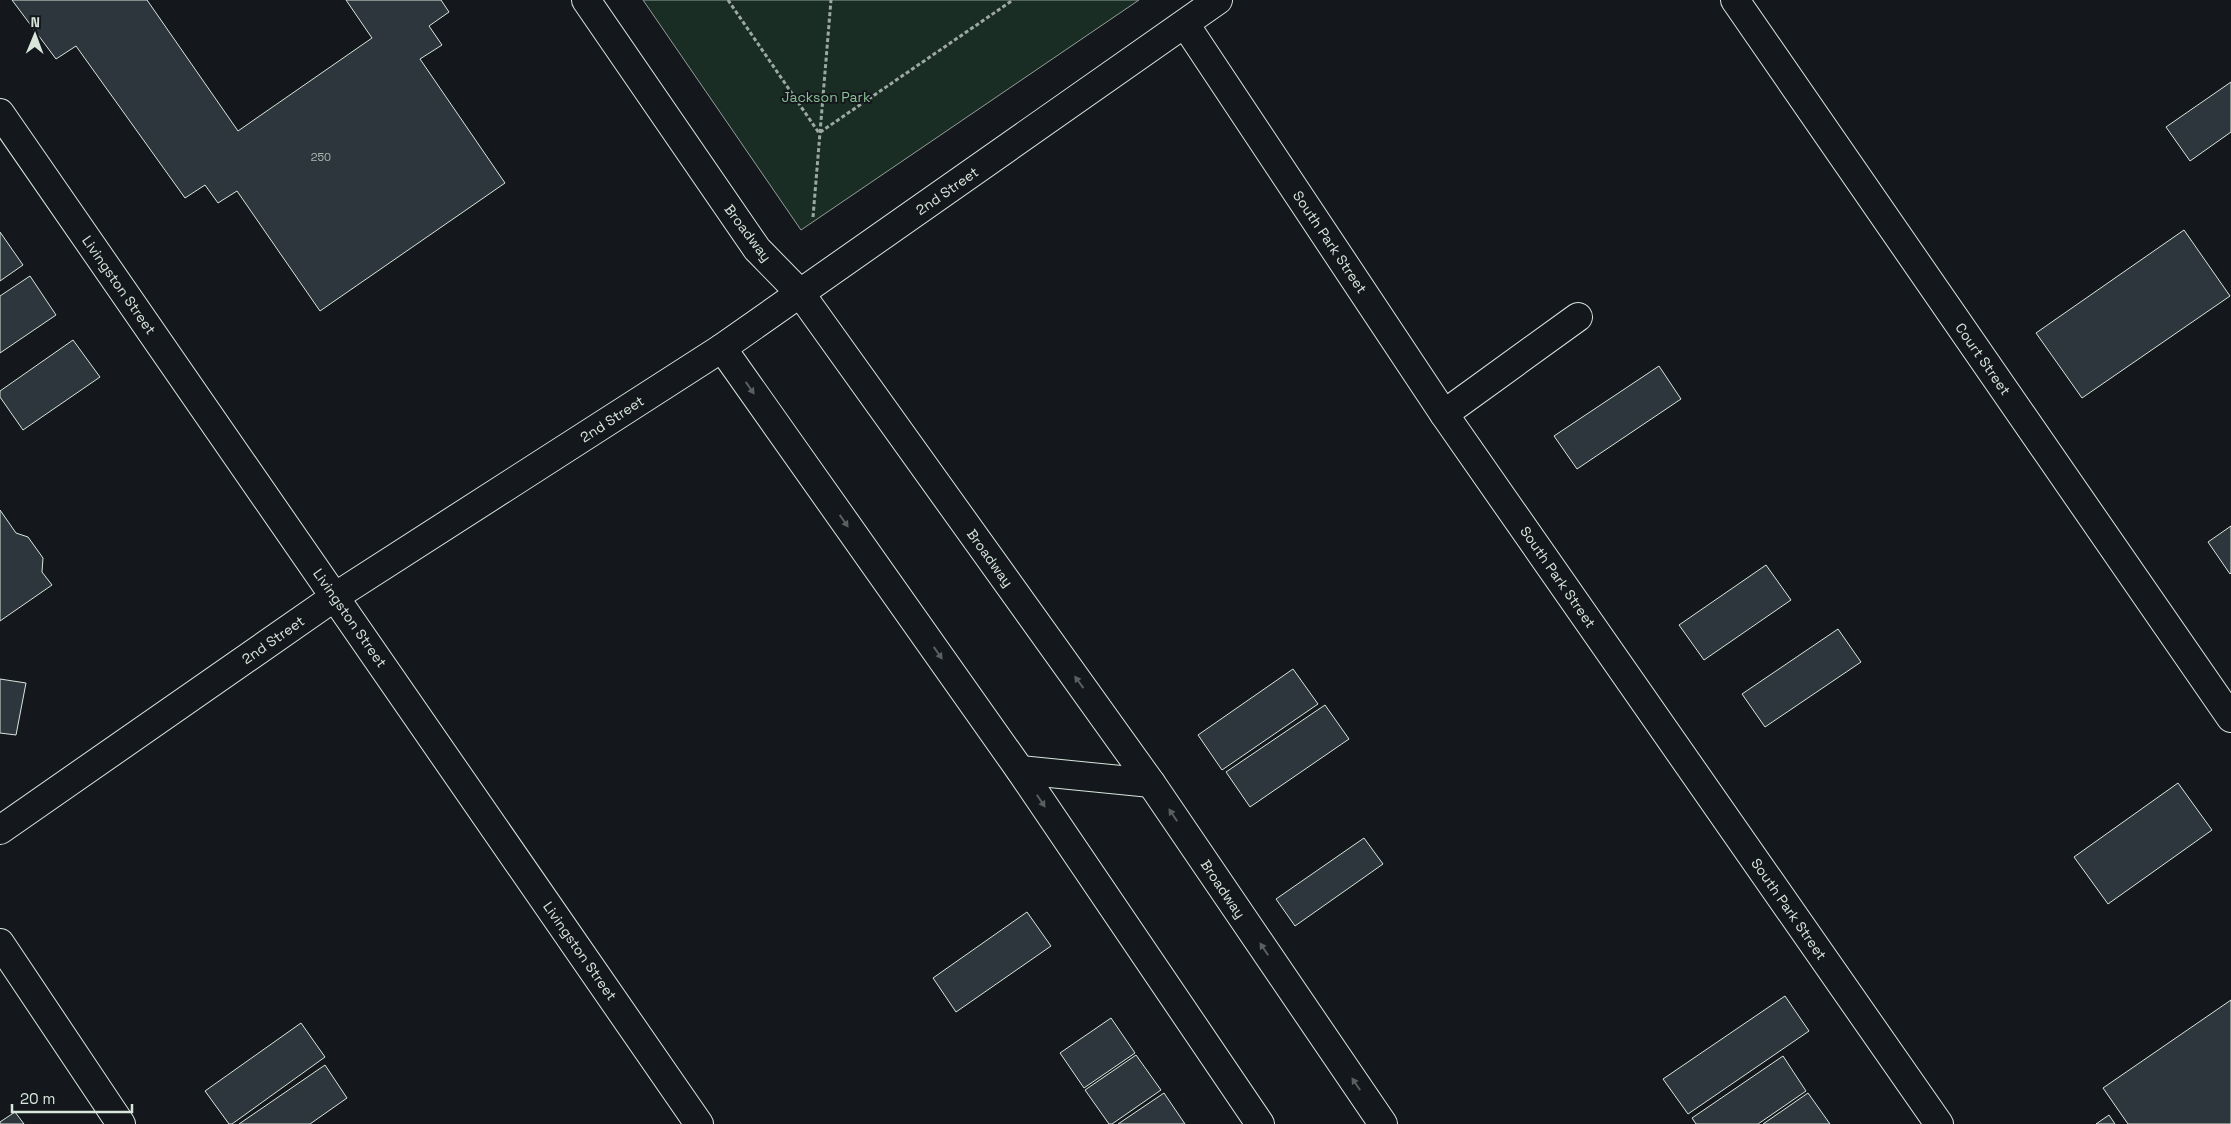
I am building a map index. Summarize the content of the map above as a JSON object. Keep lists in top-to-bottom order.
{
  "streets": {
    "street": [
      "2nd Street",
      "Broadway",
      "South Park Street",
      "Livingston Street",
      "Court Street"
    ]
  },
  "crossings": [
    ["2nd Street", "Broadway"],
    ["2nd Street", "South Park Street"],
    ["2nd Street", "Livingston Street"]
  ],
  "parks": ["Jackson Park"],
  "house_numbers": ["250"],
  "scale_bar": "20 m",
  "north": "top"
}
